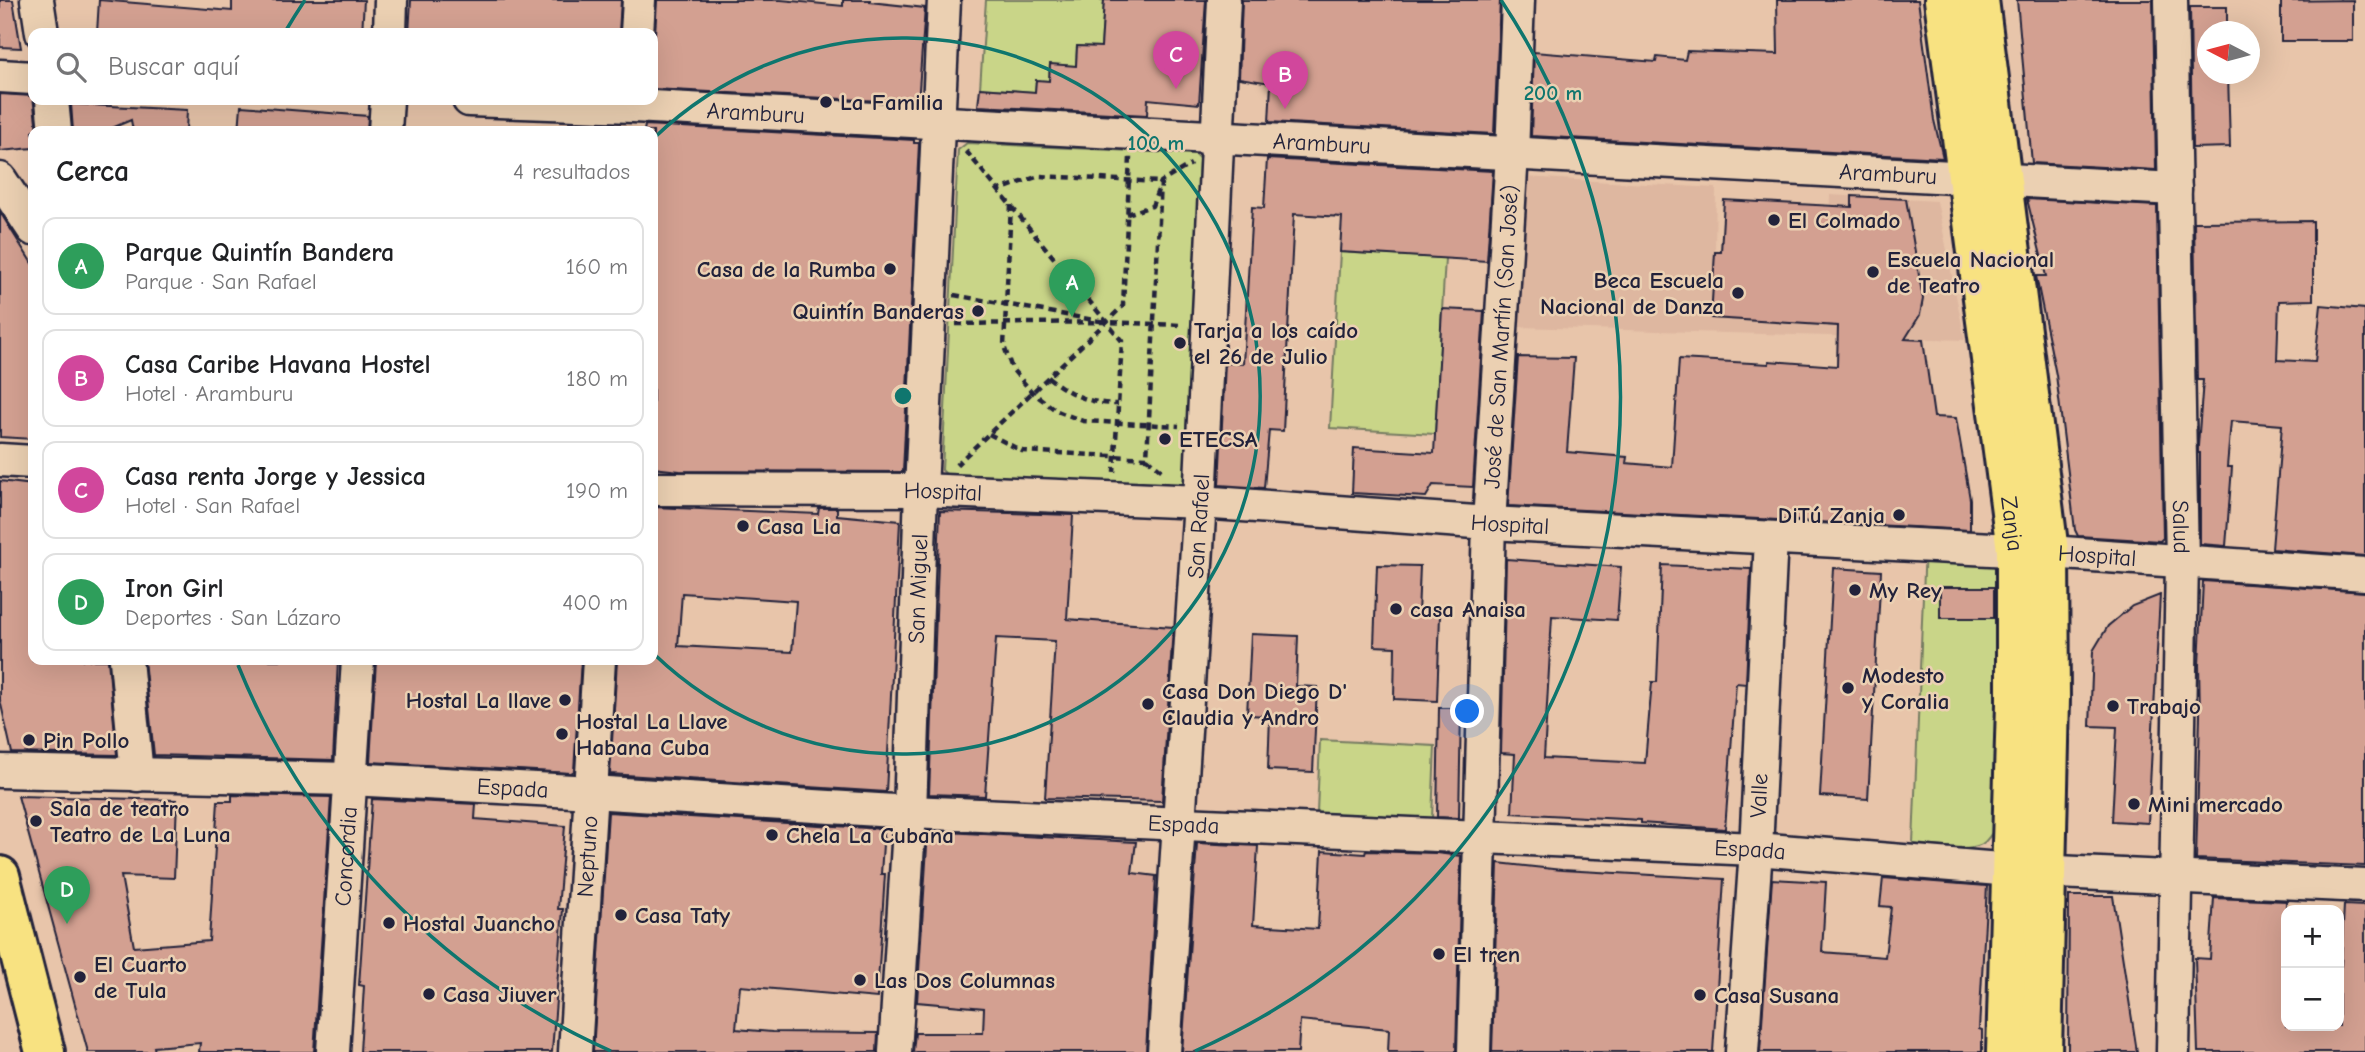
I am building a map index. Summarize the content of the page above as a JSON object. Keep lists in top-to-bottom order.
{
  "streets": {
    "main road": ["Zanja"],
    "street": [
      "Aramburu",
      "José de San Martín (San José)",
      "Hospital",
      "San Rafael",
      "Salud",
      "San Miguel",
      "Espada",
      "Valle",
      "Concordia",
      "Neptuno"
    ]
  },
  "crossings": [
    ["Aramburu", "José de San Martín (San José)"],
    ["Aramburu", "Zanja"],
    ["Aramburu", "San Rafael"],
    ["Aramburu", "Salud"],
    ["Aramburu", "San Miguel"],
    ["José de San Martín (San José)", "Hospital"],
    ["José de San Martín (San José)", "Espada"],
    ["Hospital", "Zanja"],
    ["Hospital", "San Rafael"],
    ["Hospital", "Salud"],
    ["Hospital", "San Miguel"],
    ["Hospital", "Valle"],
    ["Zanja", "Espada"],
    ["San Rafael", "Espada"],
    ["Salud", "Espada"],
    ["San Miguel", "Espada"],
    ["Espada", "Valle"],
    ["Espada", "Concordia"],
    ["Espada", "Neptuno"]
  ],
  "places": [
    "La Familia",
    "El Colmado",
    "Casa de la Rumba",
    "Escuela Nacional de Teatro",
    "Beca Escuela Nacional de Danza",
    "Quintín Banderas",
    "Tarja a los caído el 26 de Julio",
    "ETECSA",
    "DiTú Zanja",
    "Casa Lia",
    "My Rey",
    "casa Anaisa",
    "Modesto y Coralia",
    "Hostal La llave",
    "Casa Don Diego D' Claudia y Andro",
    "Trabajo",
    "Hostal La Llave Habana Cuba",
    "Pin Pollo",
    "Mini mercado",
    "Sala de teatro Teatro de La Luna",
    "Chela La Cubana",
    "Casa Taty",
    "Hostal Juancho",
    "El tren",
    "El Cuarto de Tula",
    "Las Dos Columnas",
    "Casa Jiuver",
    "Casa Susana"
  ],
  "north": "left",
  "page": {
    "search": "Buscar aquí",
    "pins": [
      "C",
      "B",
      "A",
      "D"
    ],
    "heading": ["Cerca", "4 resultados"],
    "list": [
      {
        "mark": "A",
        "name": "Parque Quintín Bandera",
        "note": "Parque · San Rafael",
        "value": "160 m"
      },
      {
        "mark": "B",
        "name": "Casa Caribe Havana Hostel",
        "note": "Hotel · Aramburu",
        "value": "180 m"
      },
      {
        "mark": "C",
        "name": "Casa renta Jorge y Jessica",
        "note": "Hotel · San Rafael",
        "value": "190 m"
      },
      {
        "mark": "D",
        "name": "Iron Girl",
        "note": "Deportes · San Lázaro",
        "value": "400 m"
      }
    ],
    "map_buttons": ["+", "−"]
  },
  "rings": ["200 m", "100 m"]
}
